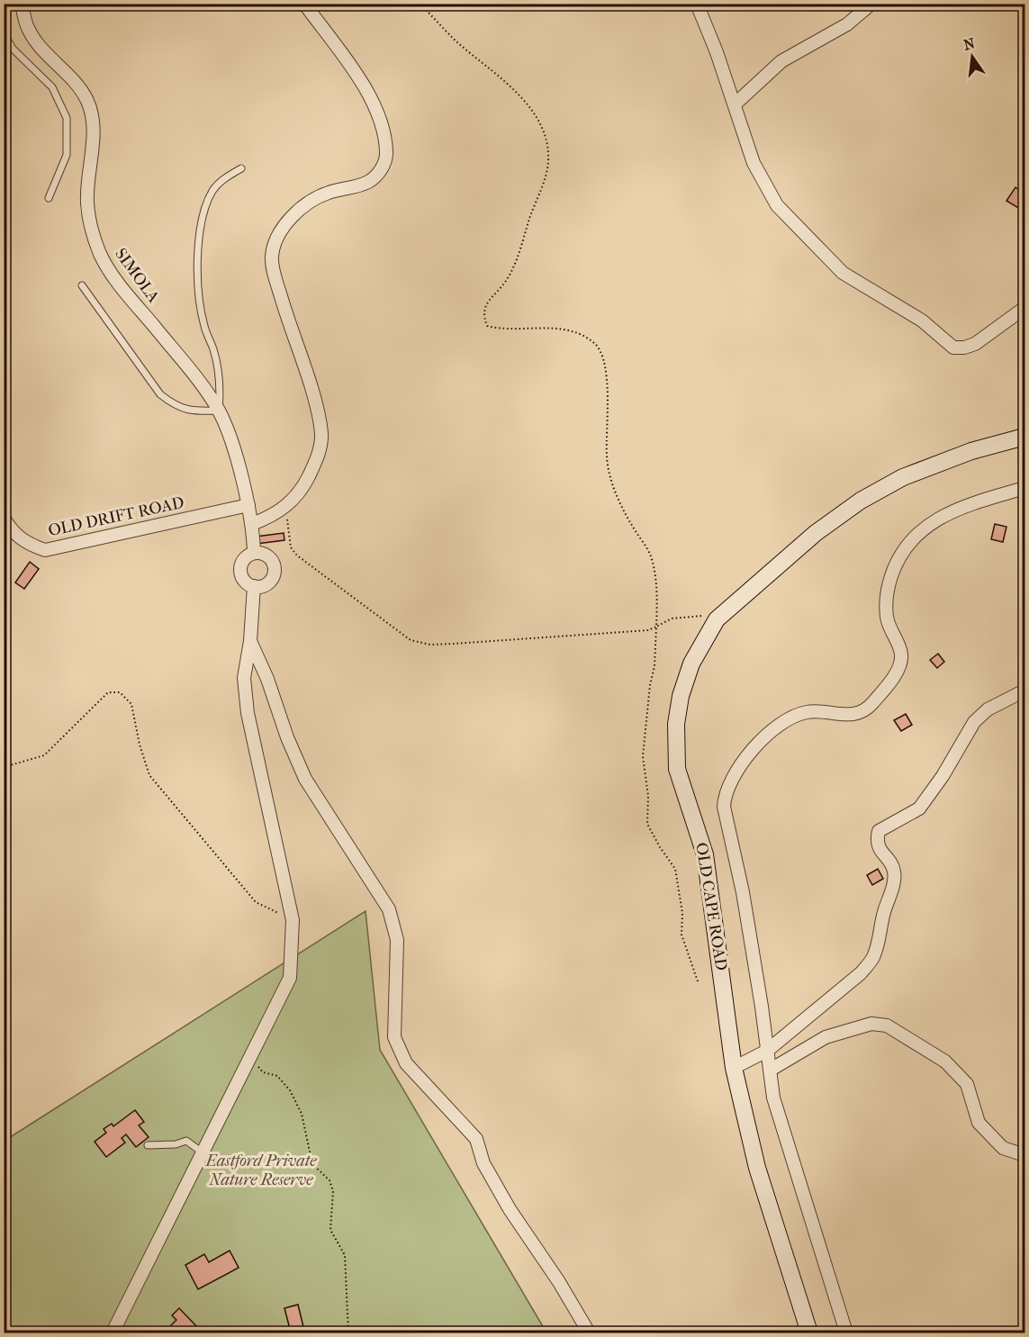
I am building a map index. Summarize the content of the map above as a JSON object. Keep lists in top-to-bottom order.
{
  "streets": {
    "street": ["SIMOLA", "OLD DRIFT ROAD", "OLD CAPE ROAD"]
  },
  "crossings": [
    ["SIMOLA", "OLD DRIFT ROAD"]
  ],
  "parks": ["Eastford Private Nature Reserve"],
  "north": "top"
}
